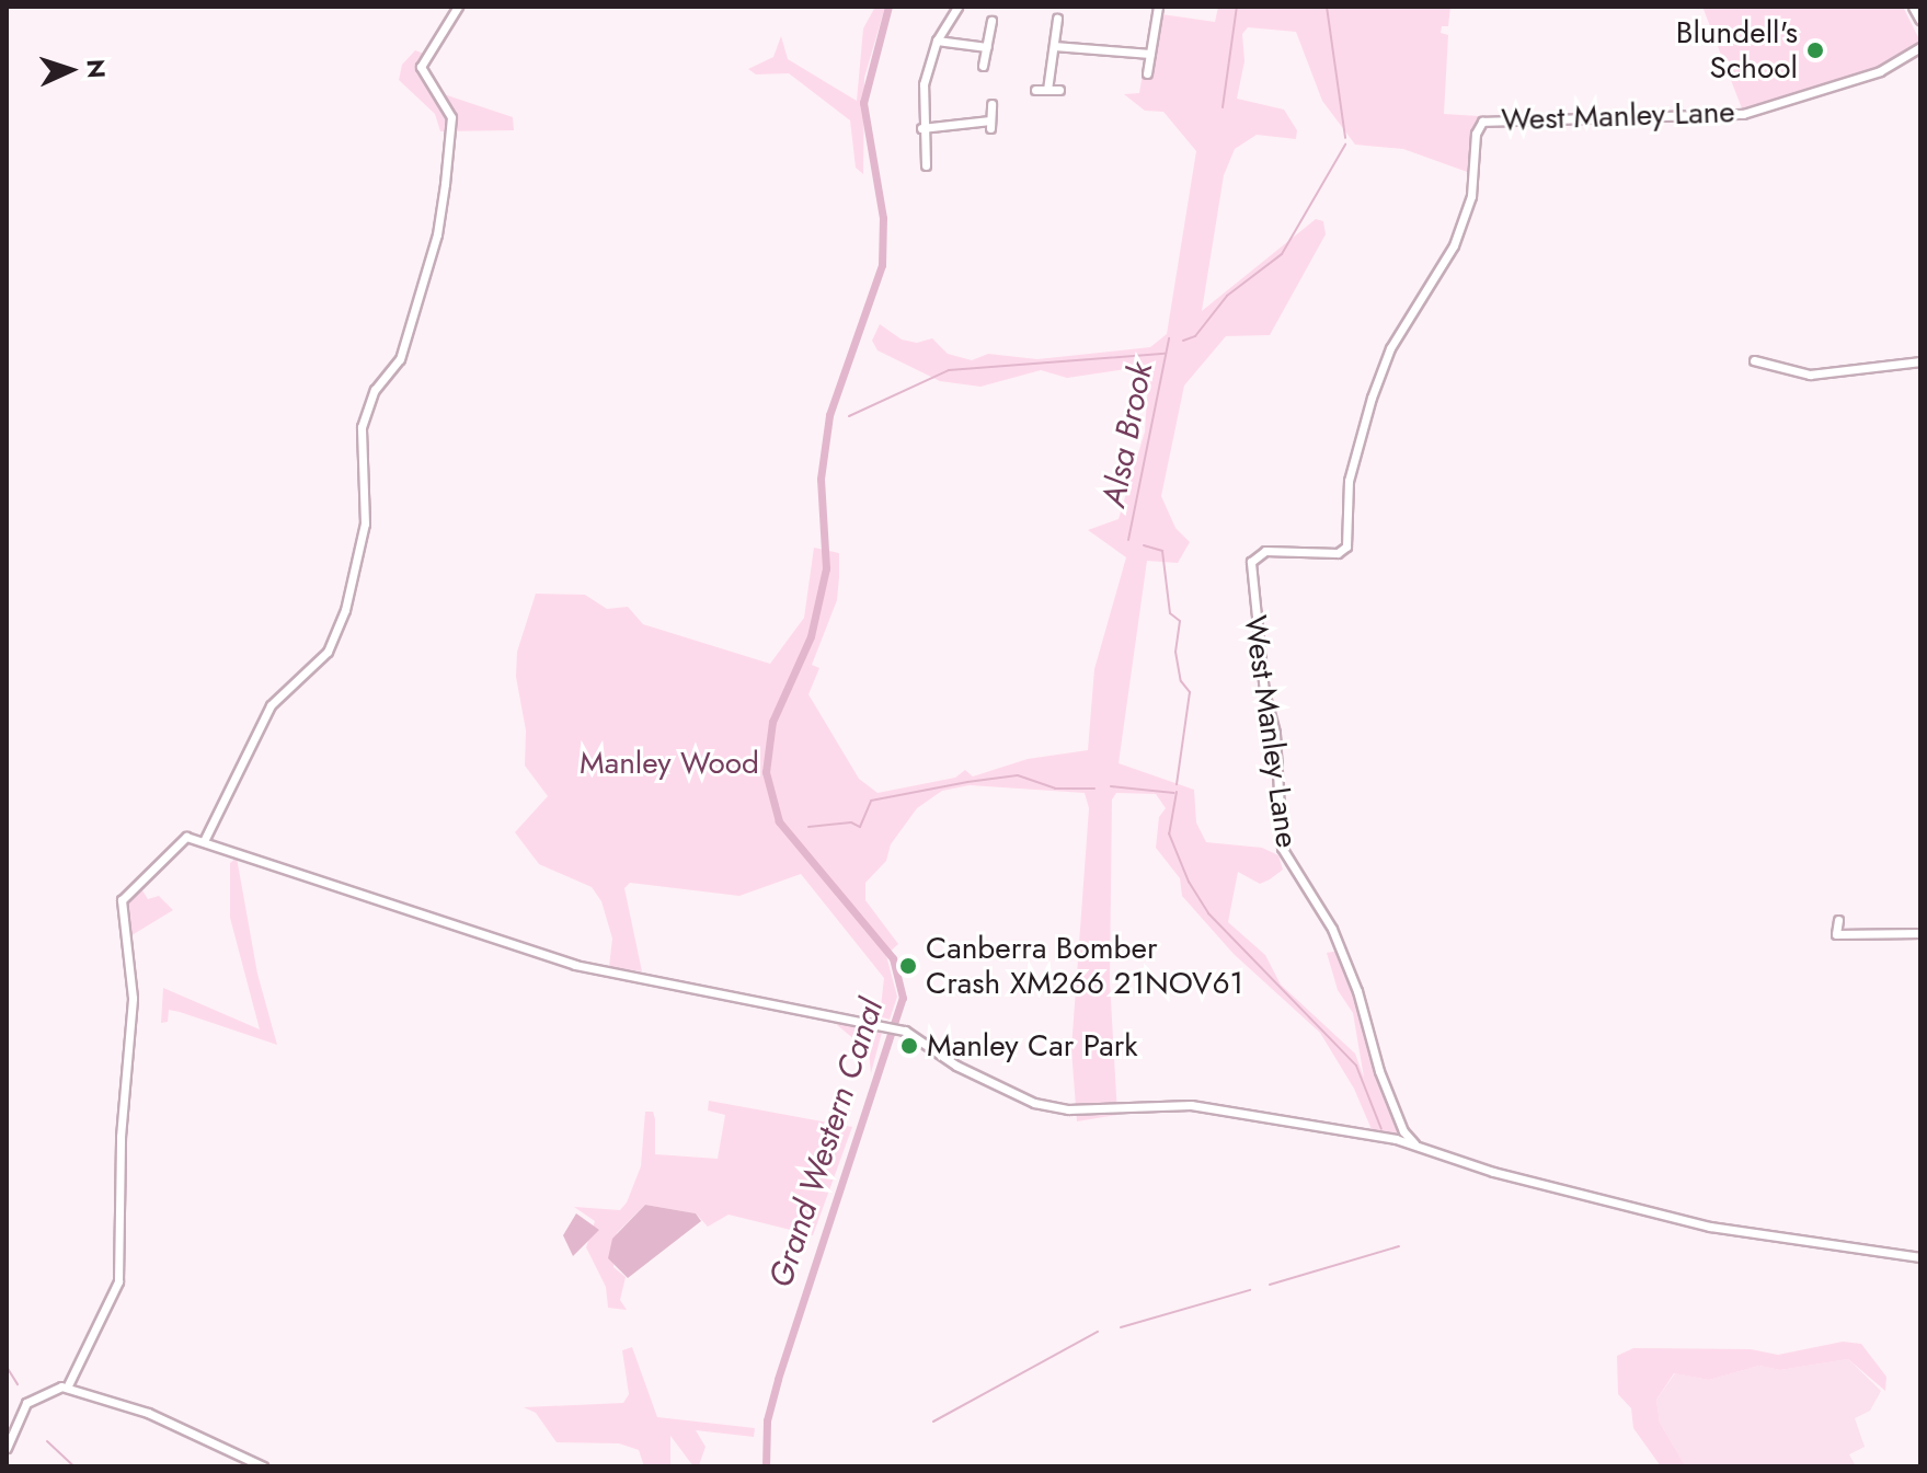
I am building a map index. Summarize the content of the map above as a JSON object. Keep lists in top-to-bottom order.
{
  "streets": {
    "street": ["West Manley Lane"]
  },
  "water": ["Alsa Brook", "Grand Western Canal"],
  "parks": ["Manley Wood"],
  "places": ["Blundell's School", "Canberra Bomber Crash XM266 21NOV61", "Manley Car Park"],
  "north": "right"
}
